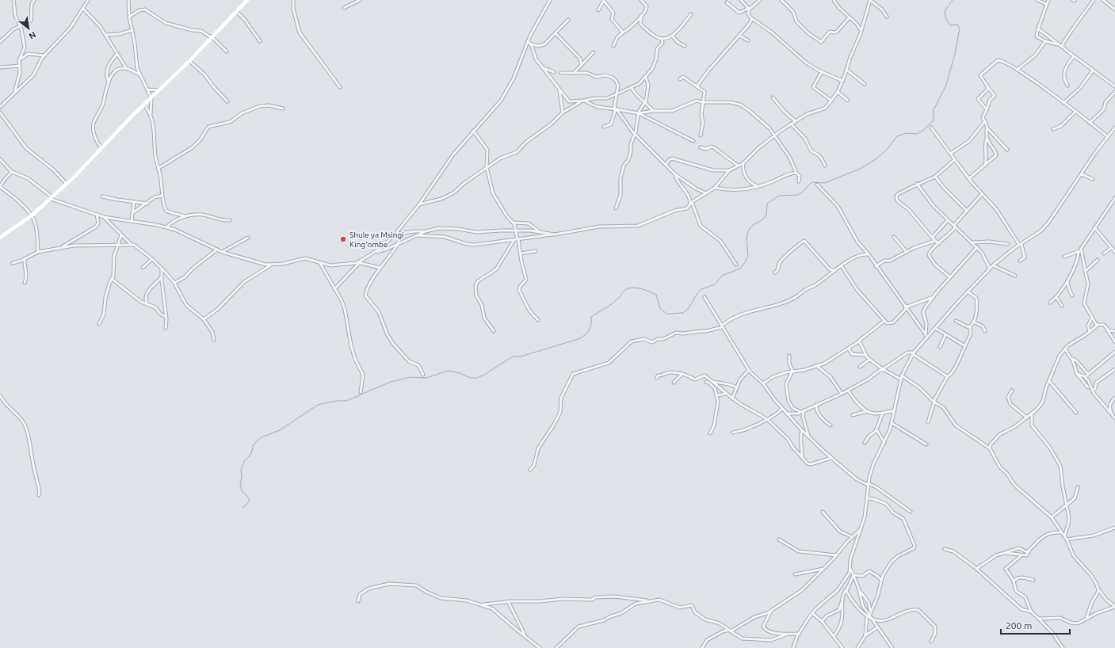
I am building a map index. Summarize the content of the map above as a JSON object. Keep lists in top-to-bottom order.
{
  "places": ["Shule ya Msingi King'ombe"],
  "scale_bar": "200 m",
  "north": "bottom right"
}
